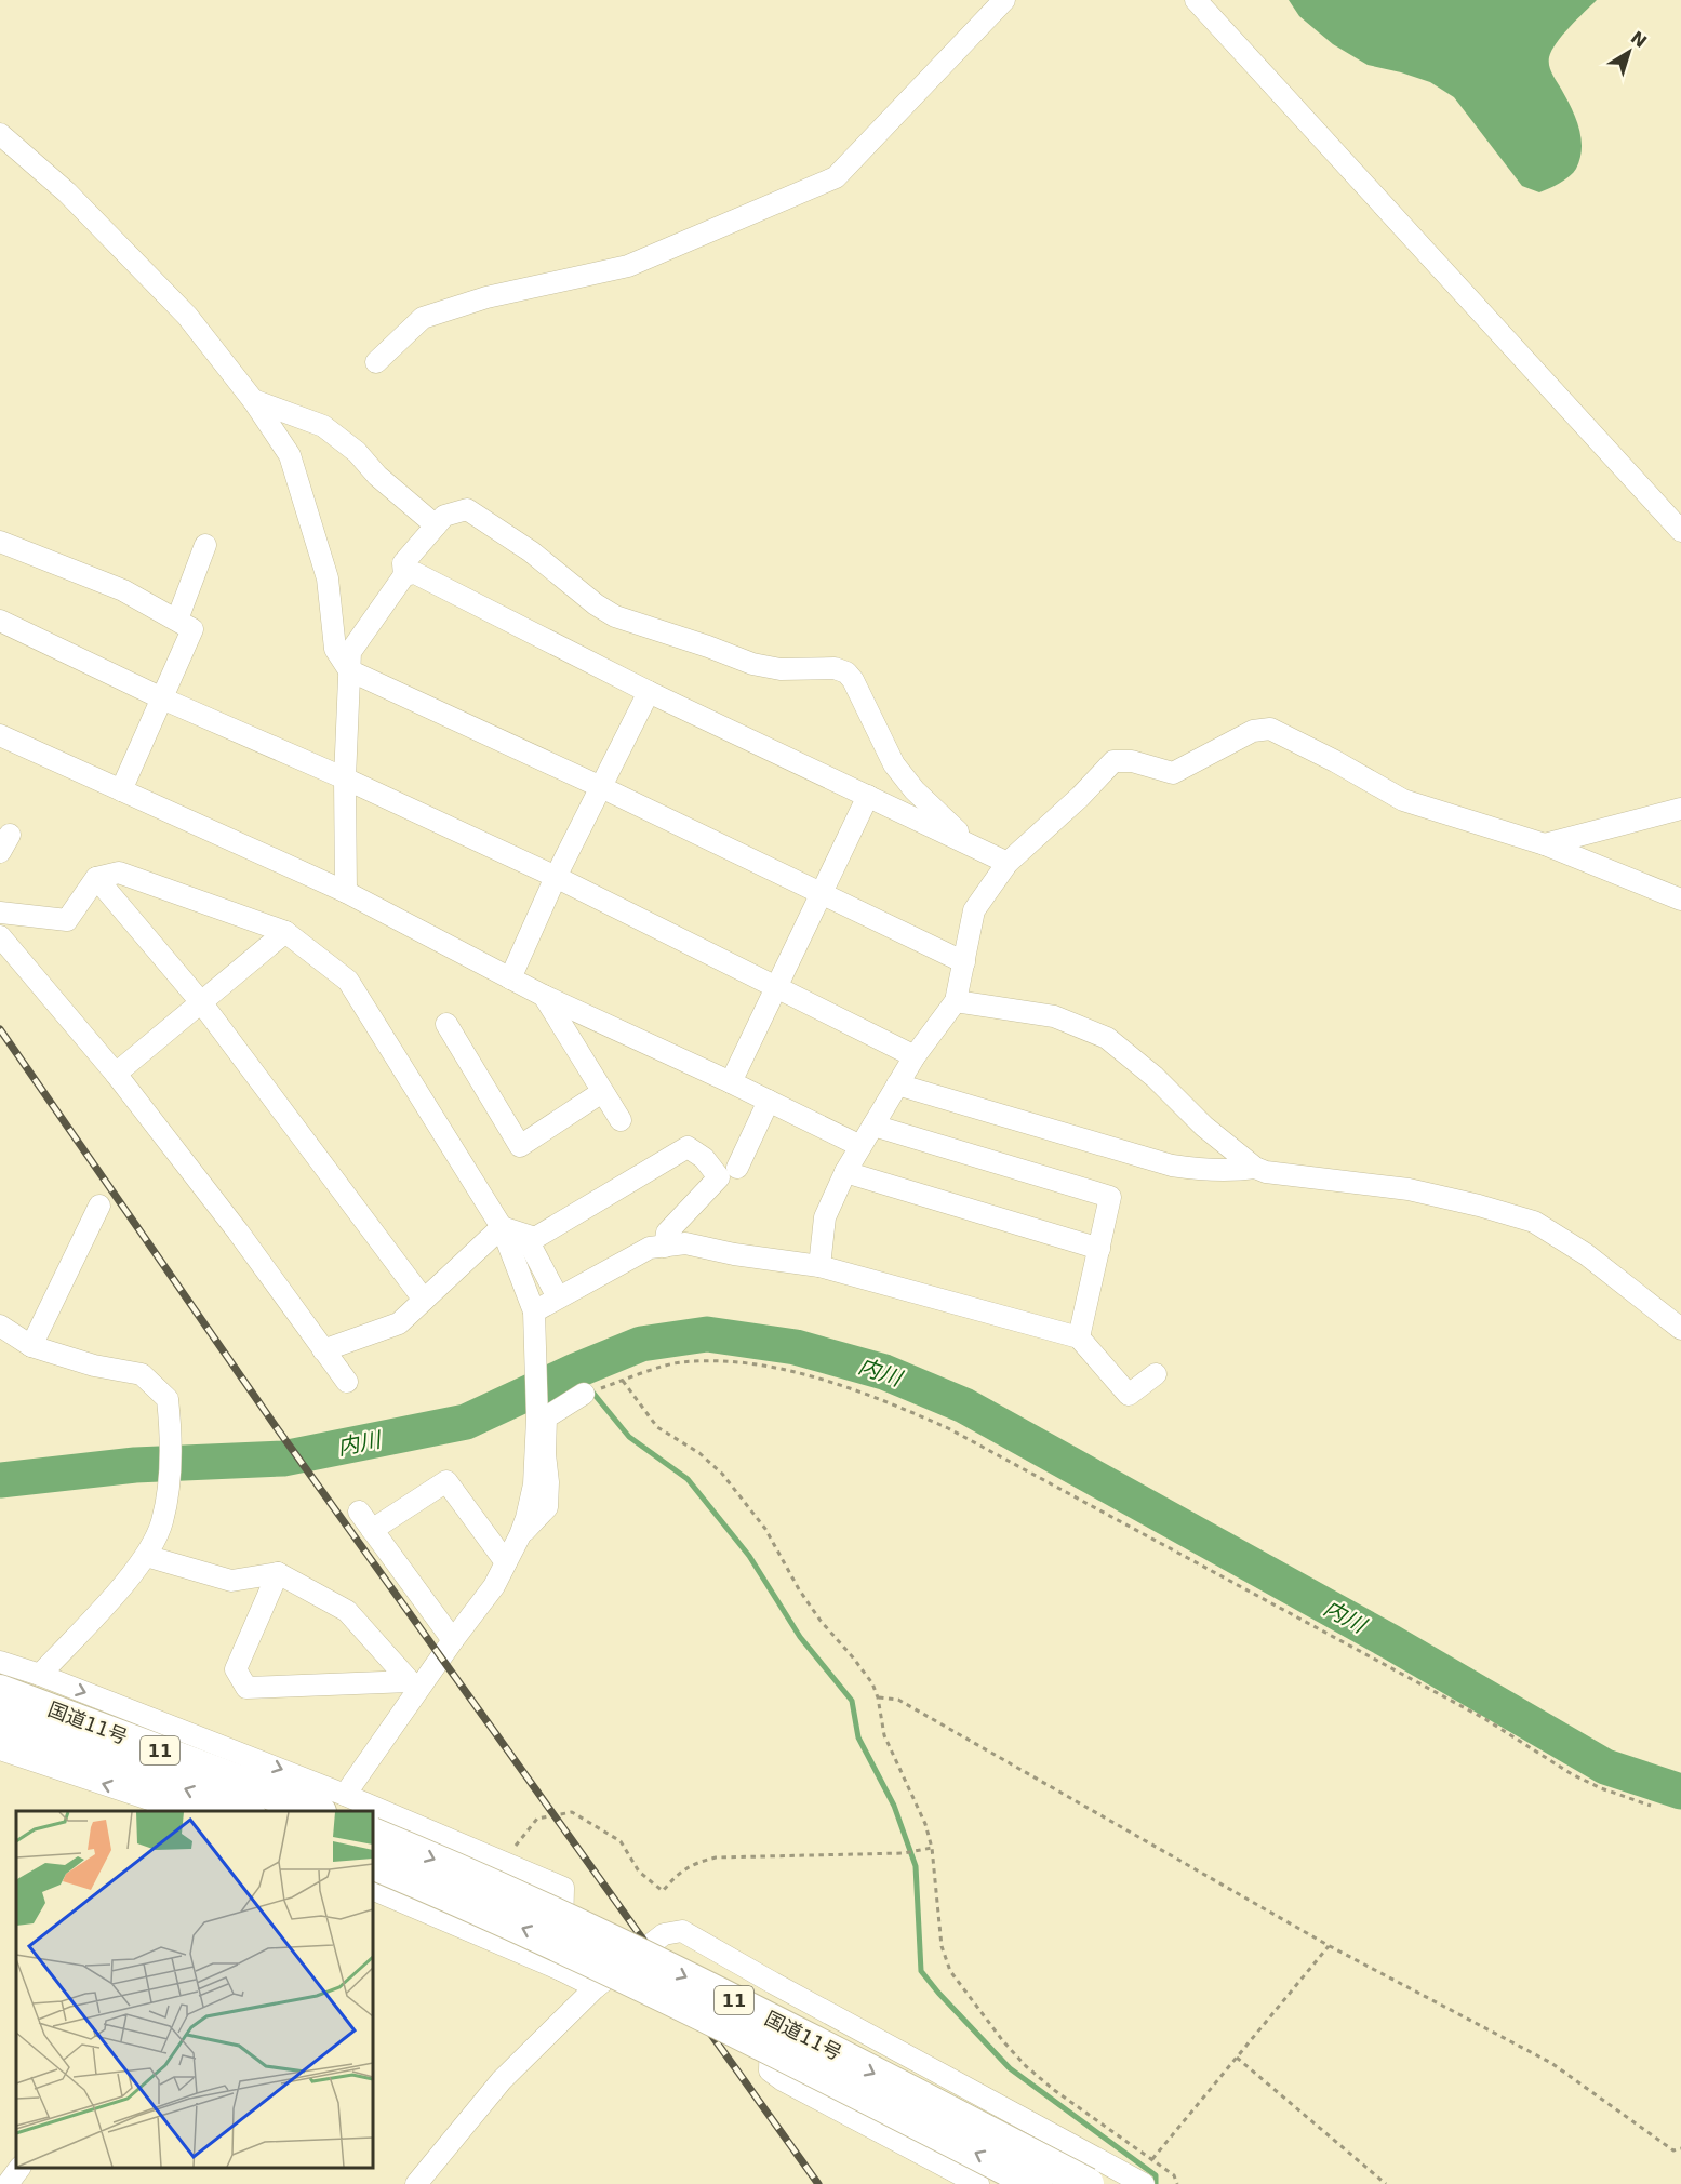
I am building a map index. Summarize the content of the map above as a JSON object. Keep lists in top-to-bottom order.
{
  "streets": {
    "highway": ["国道11号", "11"]
  },
  "water": ["内川"],
  "north": "top right"
}
